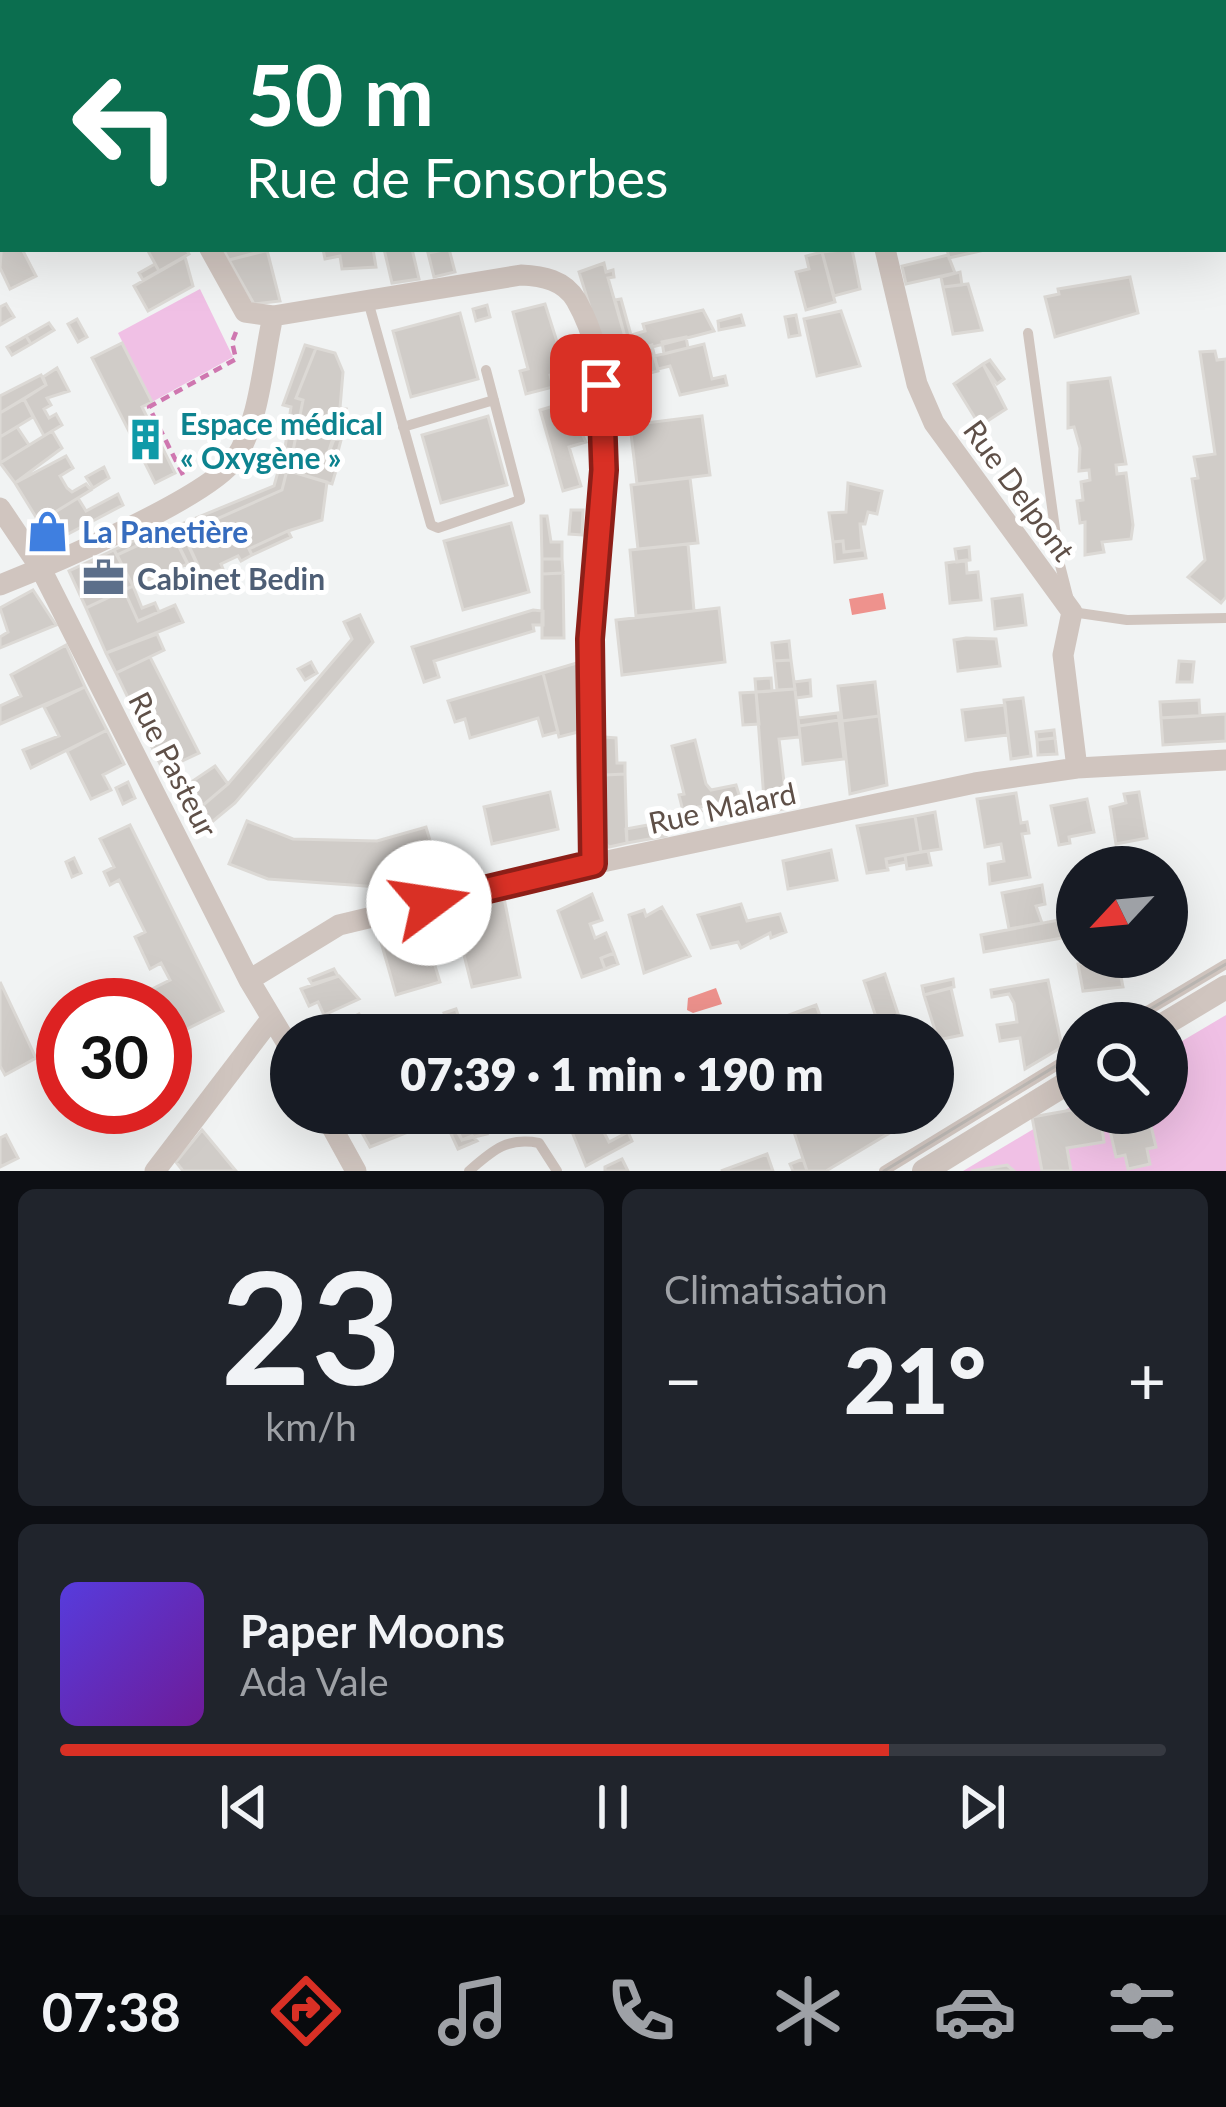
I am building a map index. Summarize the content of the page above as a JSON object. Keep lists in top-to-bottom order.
{
  "streets": {
    "street": ["Rue Delpont", "Rue Pasteur", "Rue Malard"]
  },
  "crossings": [
    ["Rue Pasteur", "Rue Malard"]
  ],
  "places": {
    "building": ["Espace médical « Oxygène »"],
    "shop": ["La Panetière"],
    "office": ["Cabinet Bedin"]
  },
  "north": "bottom left",
  "page": {
    "turn": ["50 m", "Rue de Fonsorbes"],
    "limit": "30",
    "trip": "07:39 · 1 min · 190 m",
    "tile": [
      ["23", "km/h"],
      "Climatisation"
    ],
    "heat": ["−", "21°", "+"],
    "song": ["Paper Moons", "Ada Vale"],
    "tabs": "07:38"
  }
}
